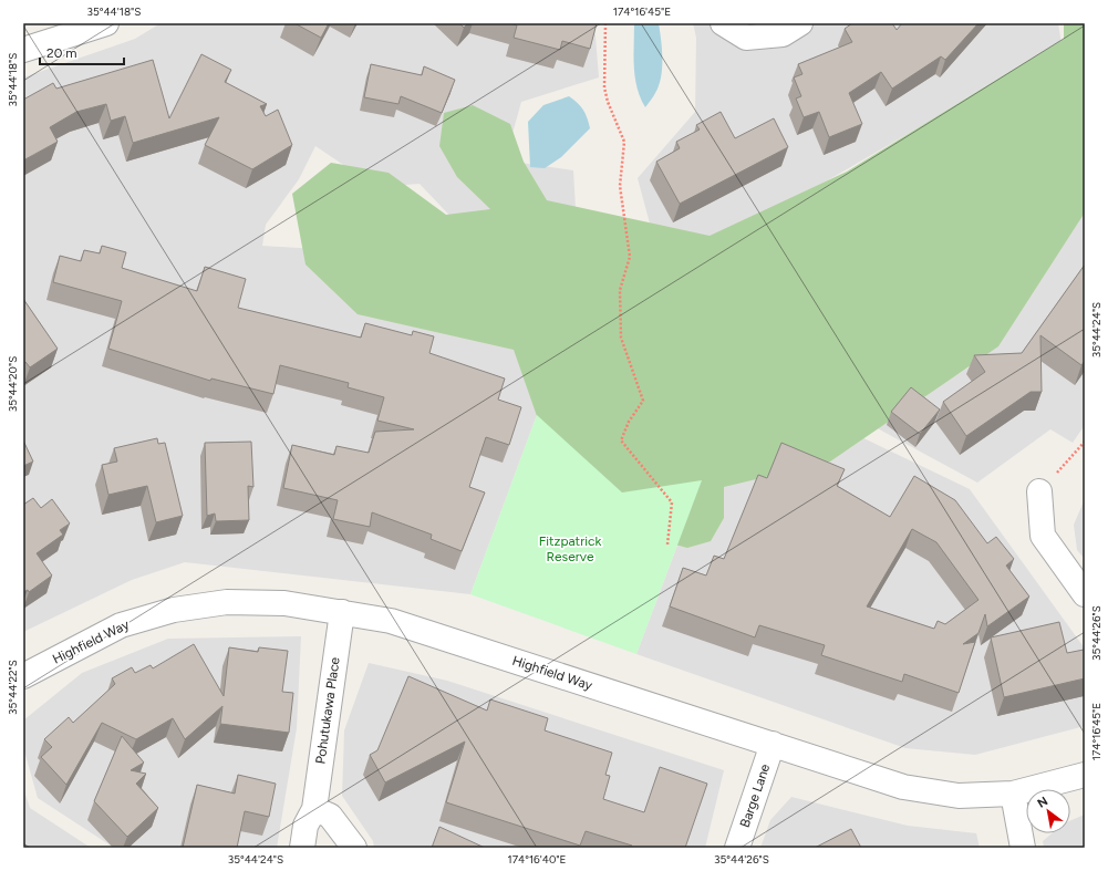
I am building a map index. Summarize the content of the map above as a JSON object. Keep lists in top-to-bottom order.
{
  "streets": {
    "street": ["Highfield Way", "Pohutukawa Place", "Barge Lane"]
  },
  "crossings": [
    ["Highfield Way", "Pohutukawa Place"],
    ["Highfield Way", "Barge Lane"]
  ],
  "parks": ["Fitzpatrick Reserve"],
  "scale_bar": "20 m",
  "north": "top left",
  "coordinates": [
    "35°44'18\"S",
    "174°16'45\"E",
    "35°44'24\"S",
    "35°44'20\"S",
    "35°44'26\"S",
    "35°44'22\"S",
    "174°16'40\"E"
  ]
}
